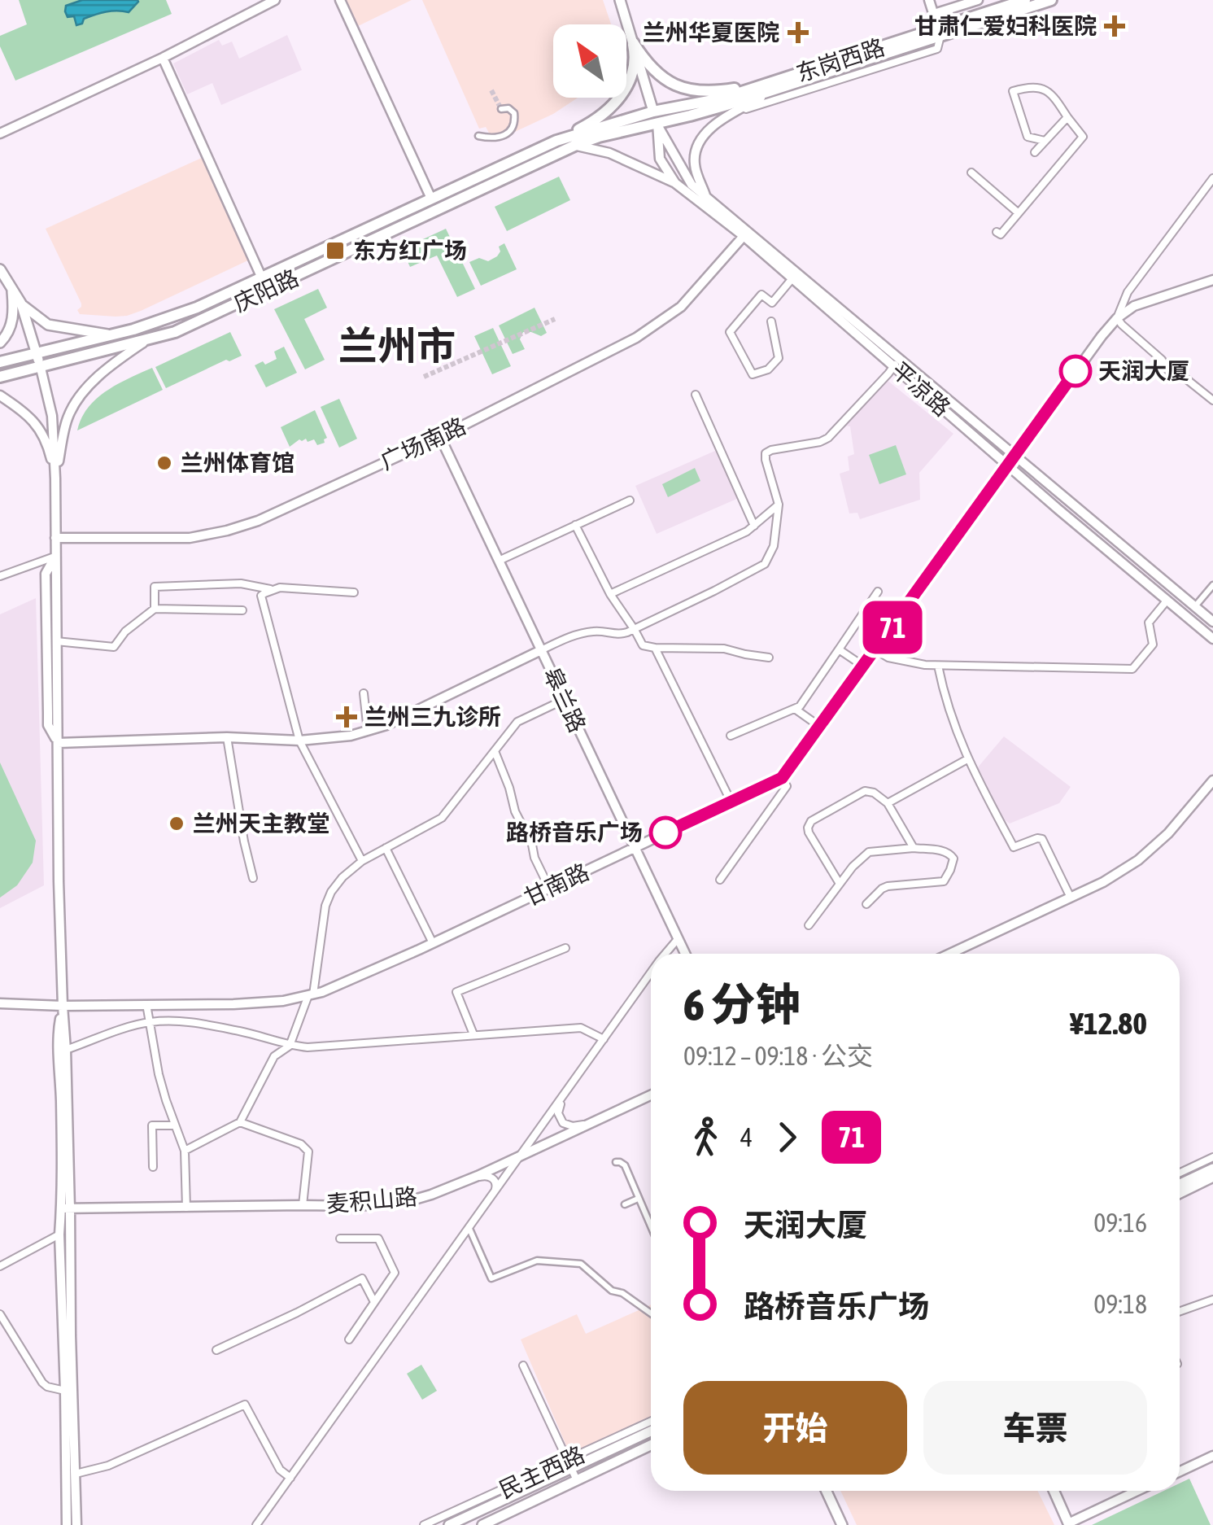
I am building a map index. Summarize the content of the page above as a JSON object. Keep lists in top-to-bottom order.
{
  "streets": {
    "main road": [
      "东岗西路",
      "庆阳路",
      "平凉路",
      "民主西路"
    ],
    "street": [
      "广场南路",
      "皋兰路",
      "甘南路",
      "麦积山路"
    ]
  },
  "crossings": [
    ["东岗西路", "庆阳路"],
    ["东岗西路", "平凉路"],
    ["庆阳路", "平凉路"],
    ["平凉路", "广场南路"],
    ["平凉路", "甘南路"],
    ["广场南路", "皋兰路"],
    ["皋兰路", "甘南路"]
  ],
  "districts": ["兰州市"],
  "places": {
    "health": ["甘肃仁爱妇科医院", "兰州华夏医院", "兰州三九诊所"],
    "transit": ["东方红广场"],
    "other": [
      "天润大厦",
      "兰州体育馆",
      "兰州天主教堂",
      "路桥音乐广场"
    ]
  },
  "lines": ["bus line 71"],
  "north": "top left",
  "page": {
    "on_map": "71",
    "heading": ["6 分钟", "09:12 – 09:18 · 公交", "¥12.80"],
    "legs": ["4", "71"],
    "list": [
      {
        "name": "天润大厦",
        "value": "09:16"
      },
      {
        "name": "路桥音乐广场",
        "value": "09:18"
      }
    ],
    "buttons": ["开始", "车票"]
  }
}
